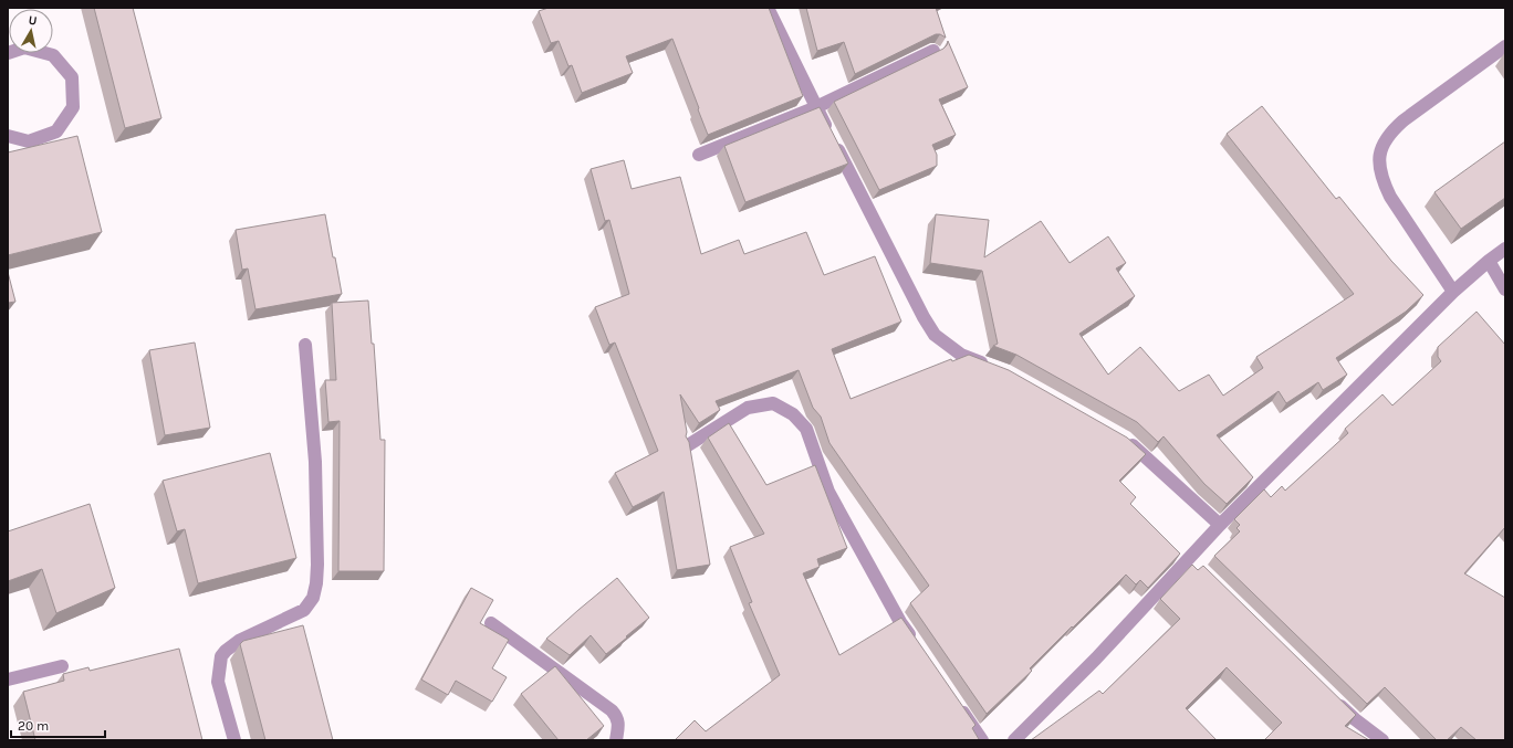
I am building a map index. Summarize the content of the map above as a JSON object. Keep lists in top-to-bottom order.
{
  "scale_bar": "20 m",
  "north": "top"
}
